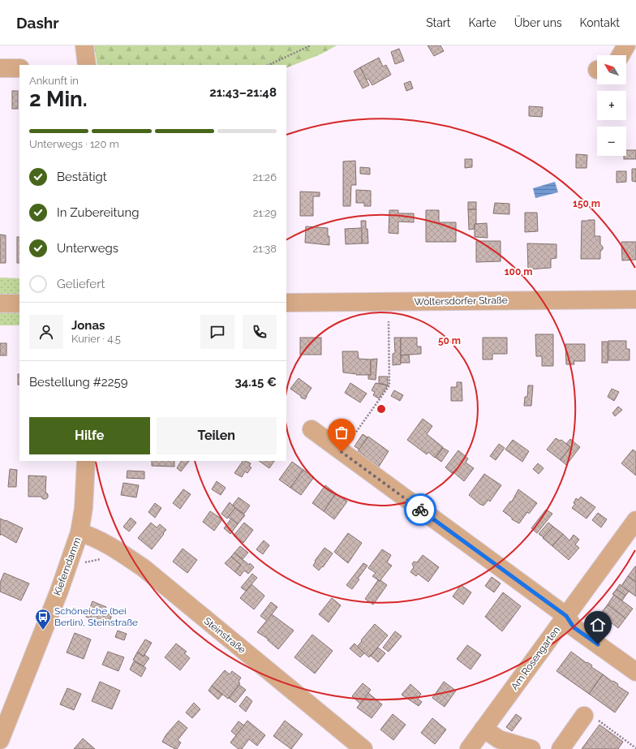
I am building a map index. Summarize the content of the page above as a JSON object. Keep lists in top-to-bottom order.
{
  "streets": {
    "street": [
      "Woltersdorfer Straße",
      "Kieferndamm",
      "Steinstraße",
      "Am Rosengarten"
    ]
  },
  "crossings": [
    ["Kieferndamm", "Steinstraße"]
  ],
  "places": {
    "bus stop": ["Schöneiche (bei Berlin), Steinstraße"]
  },
  "north": "top left",
  "page": {
    "header": "Dashr",
    "nav": [
      "Start",
      "Karte",
      "Über uns",
      "Kontakt"
    ],
    "map_buttons": ["+", "−"],
    "heading": ["2 Min.", "Ankunft in", "21:43–21:48"],
    "panel": [
      "Jonas",
      "Kurier · 4.5",
      "Bestellung #2259",
      "34.15 €"
    ],
    "bar": "Unterwegs · 120 m",
    "list": [
      ["Bestätigt", "21:26"],
      ["In Zubereitung", "21:29"],
      ["Unterwegs", "21:38"],
      "Geliefert"
    ],
    "buttons": ["Hilfe", "Teilen"]
  },
  "rings": ["150 m", "100 m", "50 m"]
}
